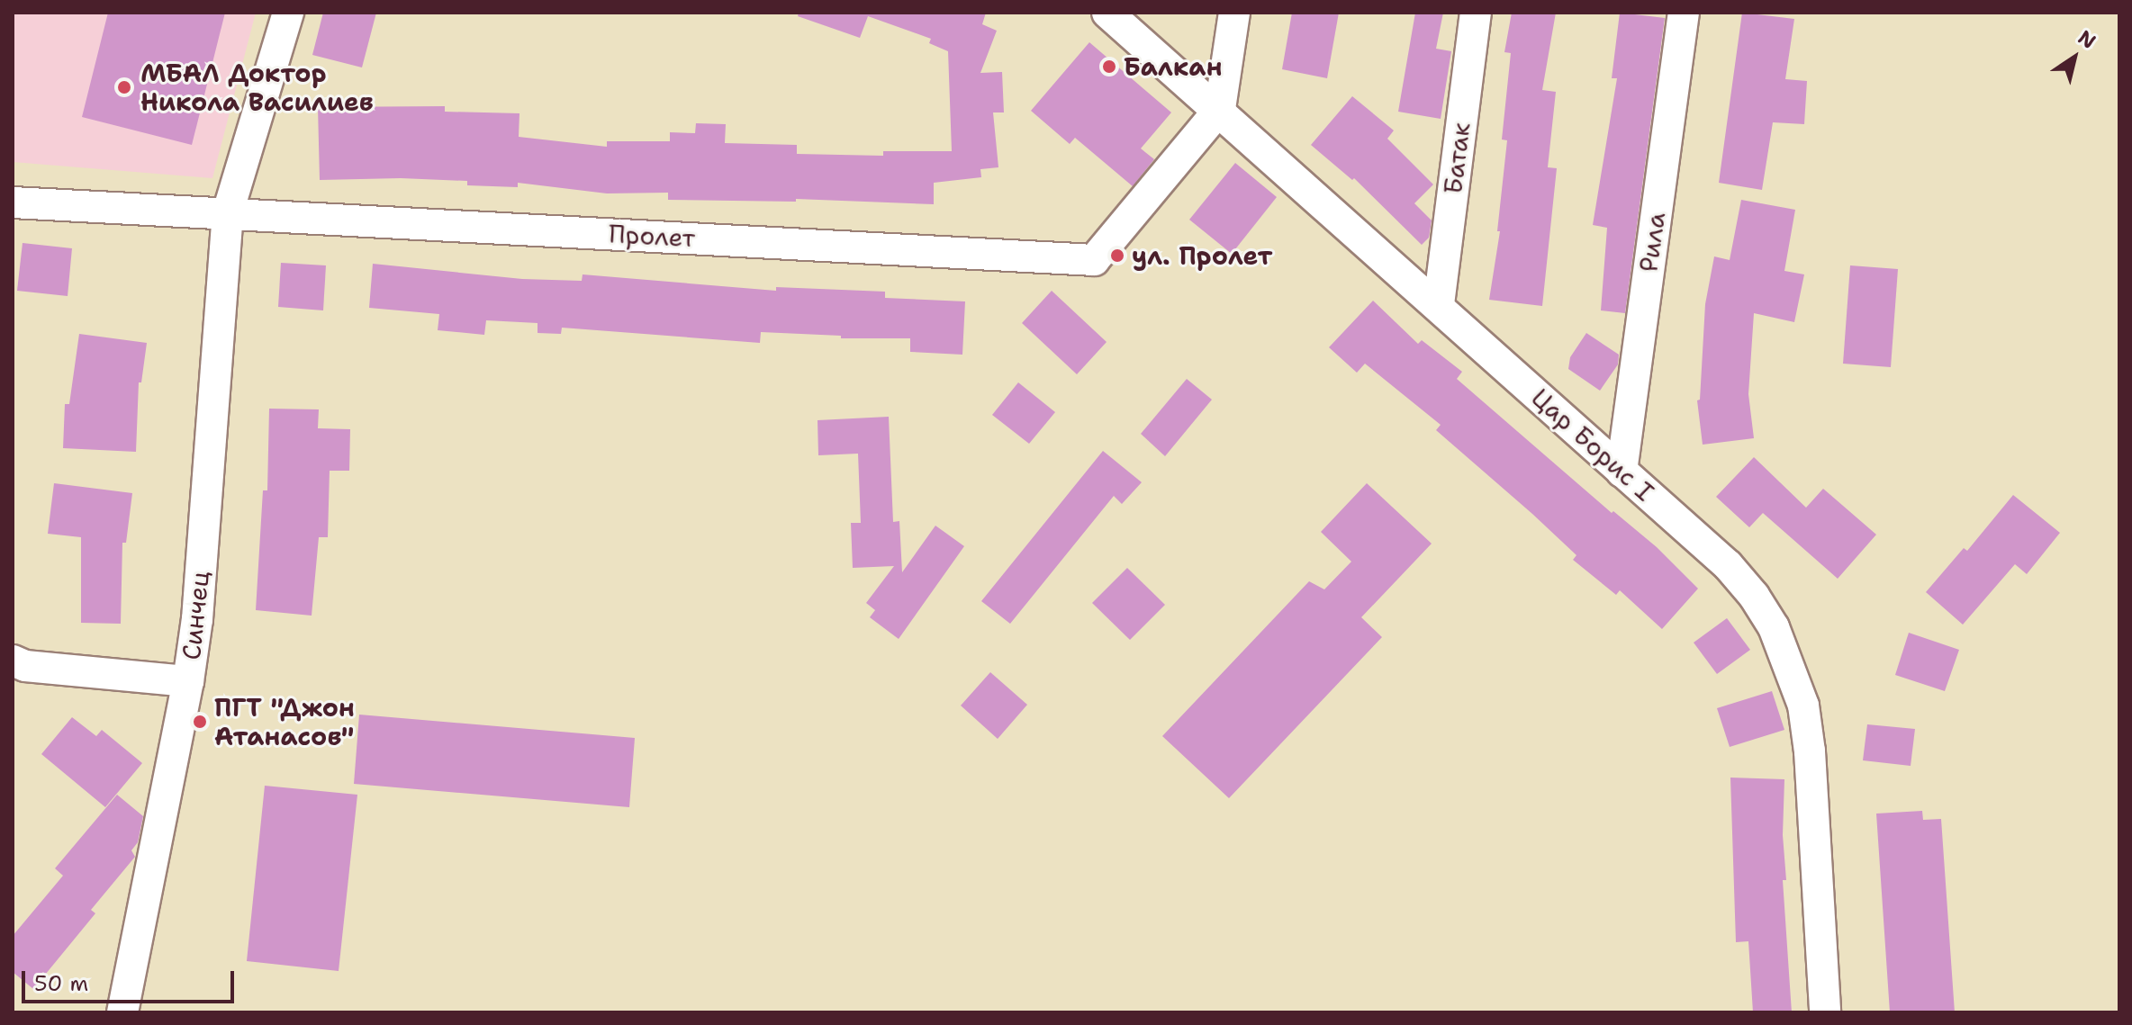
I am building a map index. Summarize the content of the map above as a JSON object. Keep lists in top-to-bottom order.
{
  "streets": {
    "street": [
      "Батак",
      "Пролет",
      "Рила",
      "Цар Борис I",
      "Синчец"
    ]
  },
  "crossings": [
    ["Батак", "Цар Борис I"],
    ["Пролет", "Цар Борис I"],
    ["Пролет", "Синчец"],
    ["Рила", "Цар Борис I"]
  ],
  "places": [
    "Балкан",
    "МБАЛ Доктор Никола Василиев",
    "ул. Пролет",
    "ПГТ \"Джон Атанасов\""
  ],
  "scale_bar": "50 m",
  "north": "top right"
}
